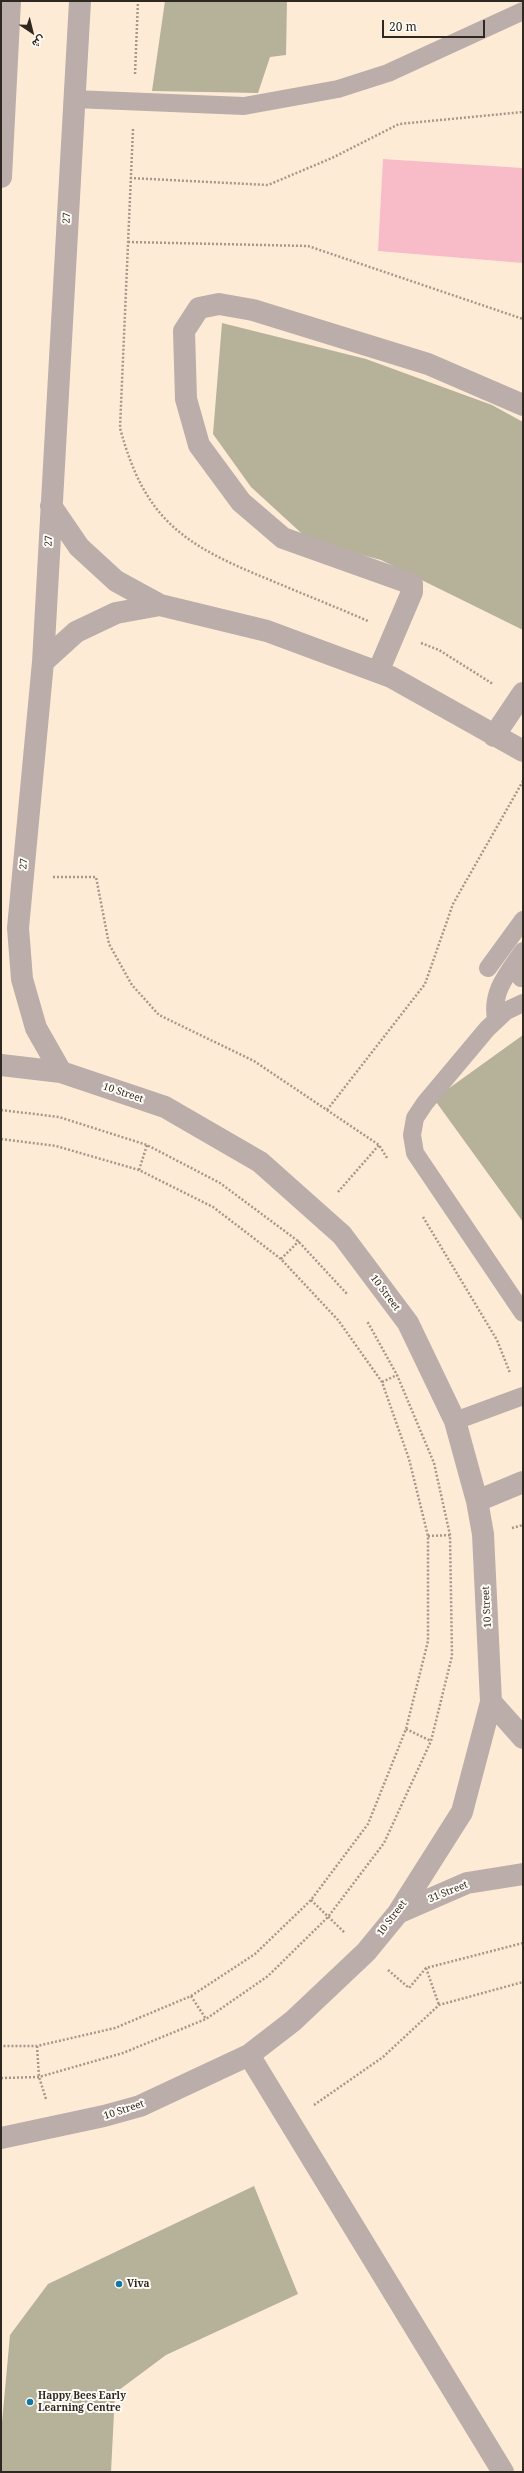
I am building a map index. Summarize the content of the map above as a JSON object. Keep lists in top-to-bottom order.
{
  "streets": {
    "street": ["27", "10 Street", "31 Street"]
  },
  "crossings": [
    ["27", "10 Street"],
    ["10 Street", "31 Street"]
  ],
  "places": ["Viva", "Happy Bees Early Learning Centre"],
  "scale_bar": "20 m",
  "north": "bottom right"
}
